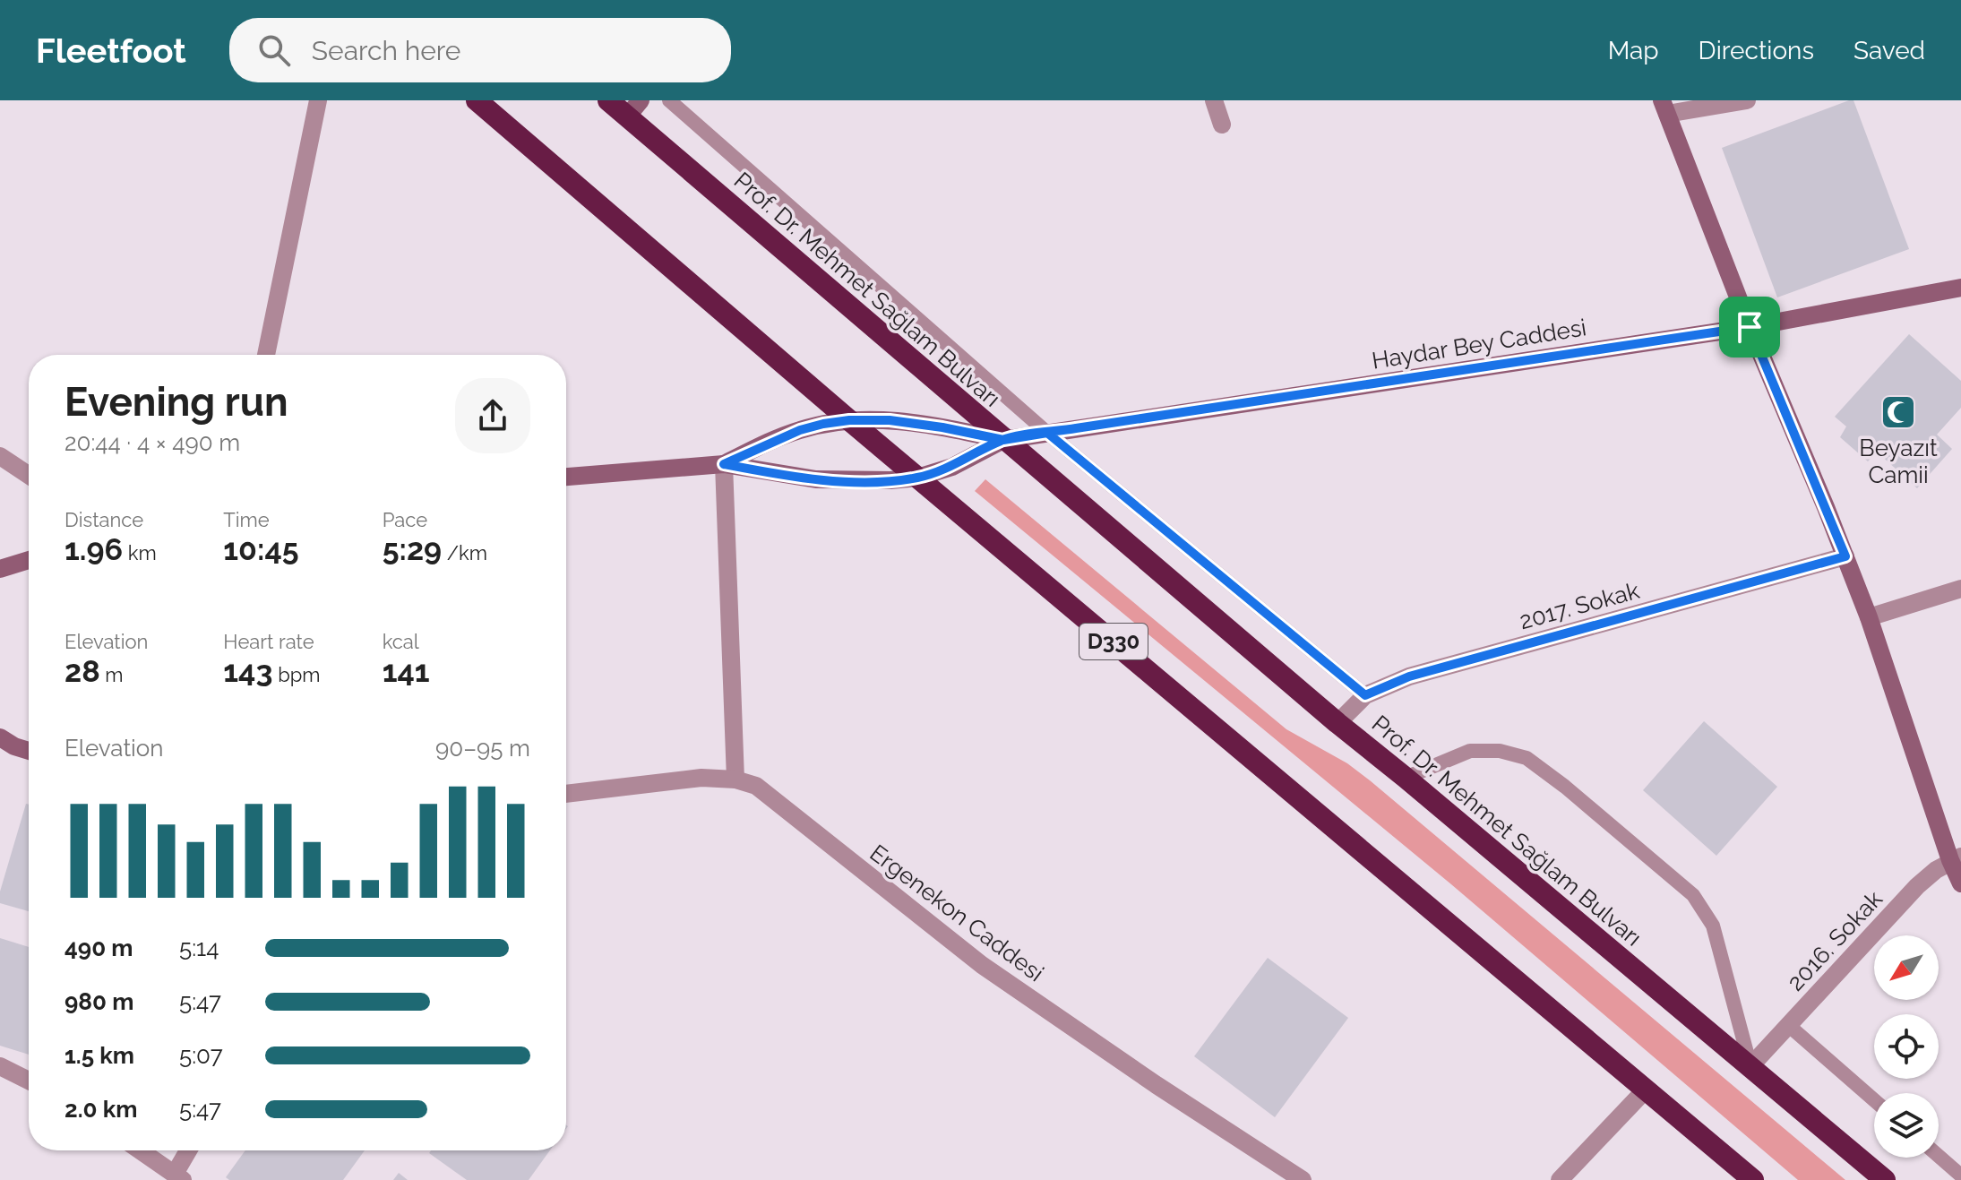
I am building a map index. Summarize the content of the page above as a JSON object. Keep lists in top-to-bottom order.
{
  "streets": {
    "highway": ["Prof. Dr. Mehmet Sağlam Bulvarı", "D330"],
    "street": [
      "Haydar Bey Caddesi",
      "2017. Sokak",
      "Ergenekon Caddesi",
      "2016. Sokak"
    ]
  },
  "crossings": [
    ["Prof. Dr. Mehmet Sağlam Bulvarı", "Haydar Bey Caddesi"],
    ["Prof. Dr. Mehmet Sağlam Bulvarı", "2017. Sokak"],
    ["Prof. Dr. Mehmet Sağlam Bulvarı", "2016. Sokak"]
  ],
  "places": {
    "mosque": ["Beyazıt Camii"]
  },
  "north": "bottom left",
  "page": {
    "header": "Fleetfoot",
    "search": "Search here",
    "nav": ["Map", "Directions", "Saved"],
    "heading": ["Evening run", "20:44 · 4 × 490 m"],
    "stats": [
      ["Distance", "1.96 km"],
      ["Time", "10:45"],
      ["Pace", "5:29 /km"],
      ["Elevation", "28 m"],
      ["Heart rate", "143 bpm"],
      ["kcal", "141"]
    ],
    "chart": ["Elevation", "90–95 m"],
    "list": [
      {
        "name": "490 m",
        "note": "5:14"
      },
      {
        "name": "980 m",
        "note": "5:47"
      },
      {
        "name": "1.5 km",
        "note": "5:07"
      },
      {
        "name": "2.0 km",
        "note": "5:47"
      }
    ]
  }
}
